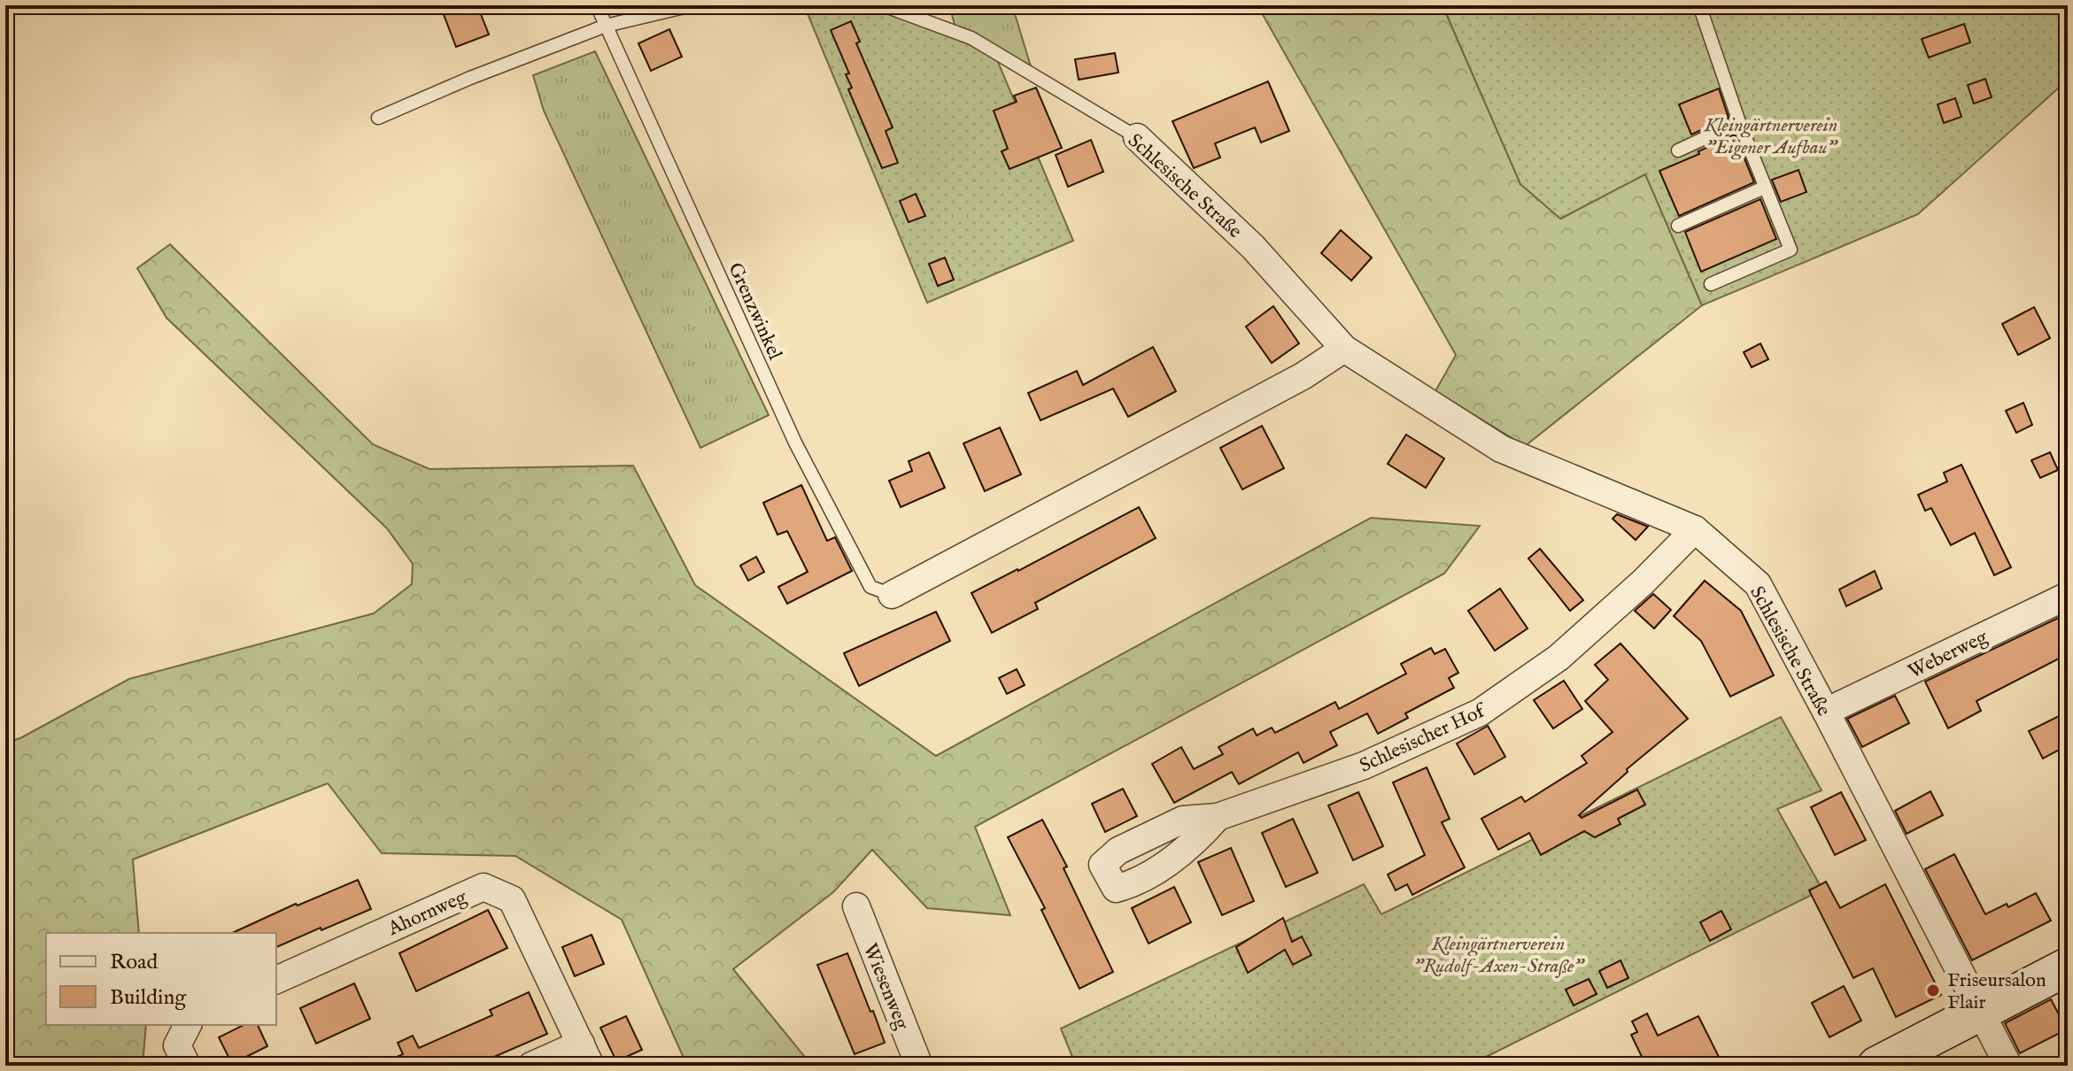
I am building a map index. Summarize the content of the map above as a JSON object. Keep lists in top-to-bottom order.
{
  "streets": {
    "street": [
      "Schlesische Straße",
      "Weberweg",
      "Schlesischer Hof",
      "Ahornweg",
      "Wiesenweg"
    ],
    "lane": ["Grenzwinkel"]
  },
  "crossings": [
    ["Schlesische Straße", "Weberweg"],
    ["Schlesische Straße", "Schlesischer Hof"]
  ],
  "parks": ["Kleingärtnerverein \"Eigener Aufbau\"", "Kleingärtnerverein \"Rudolf-Axen-Straße\""],
  "places": ["Friseursalon Flair"],
  "legend": ["Road", "Building"]
}
